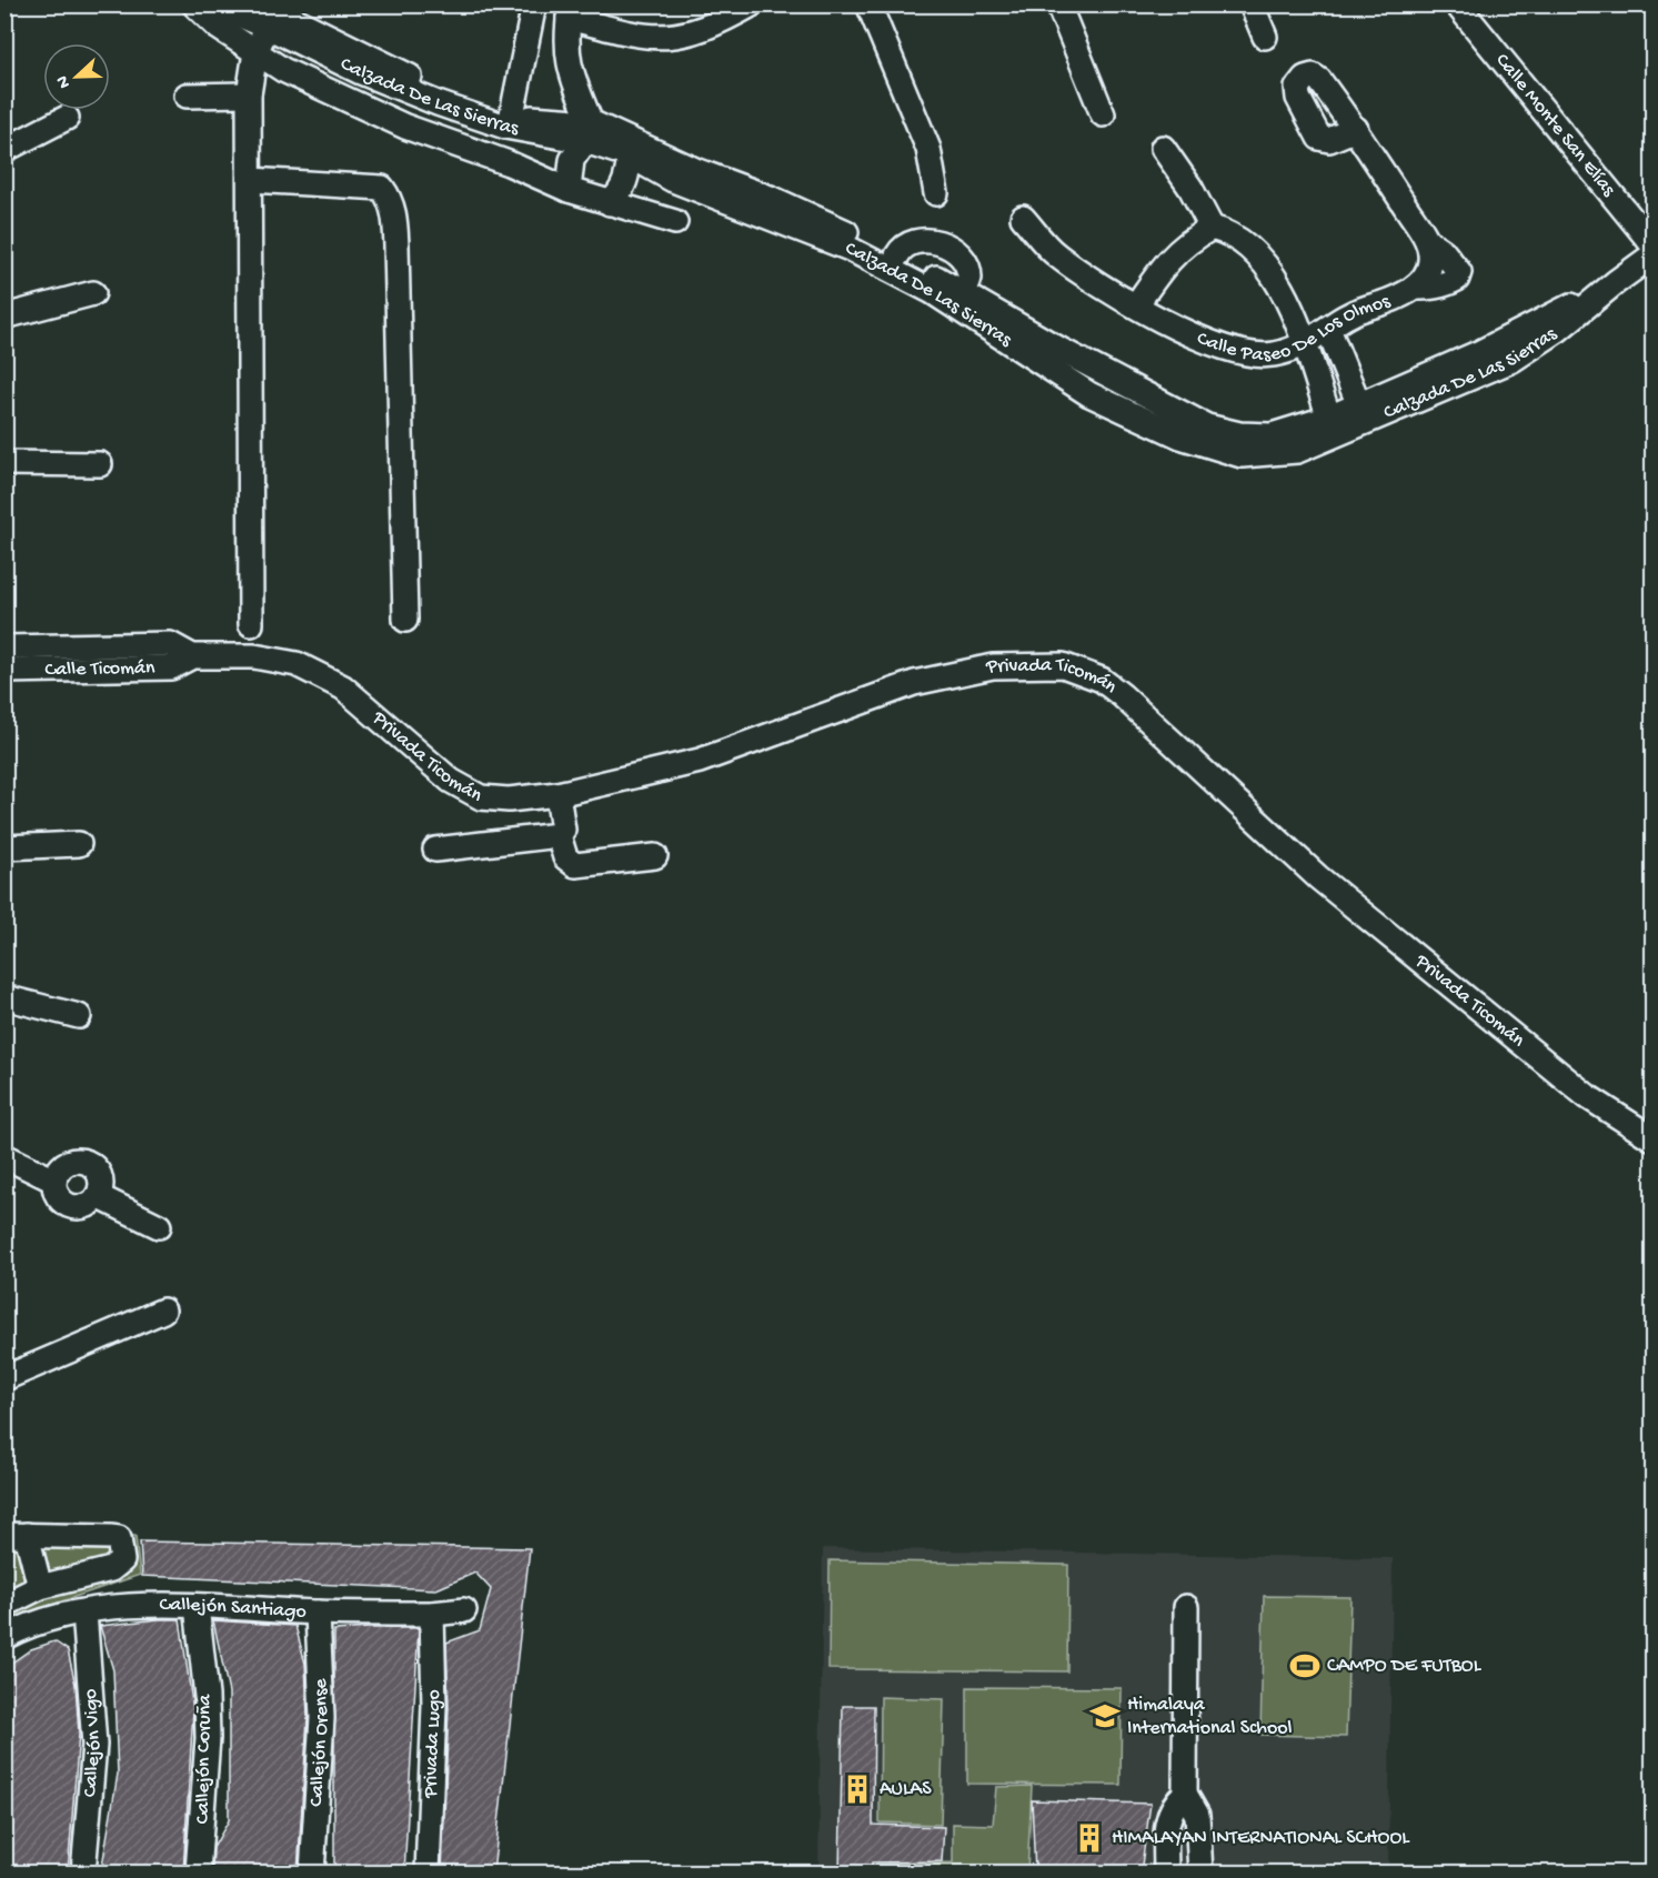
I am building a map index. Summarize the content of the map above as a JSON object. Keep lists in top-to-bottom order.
{
  "streets": {
    "street": [
      "Calzada De Las Sierras",
      "Calle Monte San Elías",
      "Calle Paseo De Los Olmos",
      "Calle Ticomán",
      "Privada Ticomán",
      "Callejón Santiago",
      "Callejón Vigo",
      "Callejón Orense",
      "Privada Lugo",
      "Callejón Coruña"
    ]
  },
  "crossings": [
    ["Calle Ticomán", "Privada Ticomán"],
    ["Callejón Santiago", "Callejón Vigo"],
    ["Callejón Santiago", "Callejón Orense"],
    ["Callejón Santiago", "Privada Lugo"],
    ["Callejón Santiago", "Callejón Coruña"]
  ],
  "places": {
    "sports": ["CAMPO DE FUTBOL"],
    "school or university": ["Himalaya International School"],
    "building": ["AULAS", "HIMALAYAN INTERNATIONAL SCHOOL"]
  },
  "north": "left"
}
